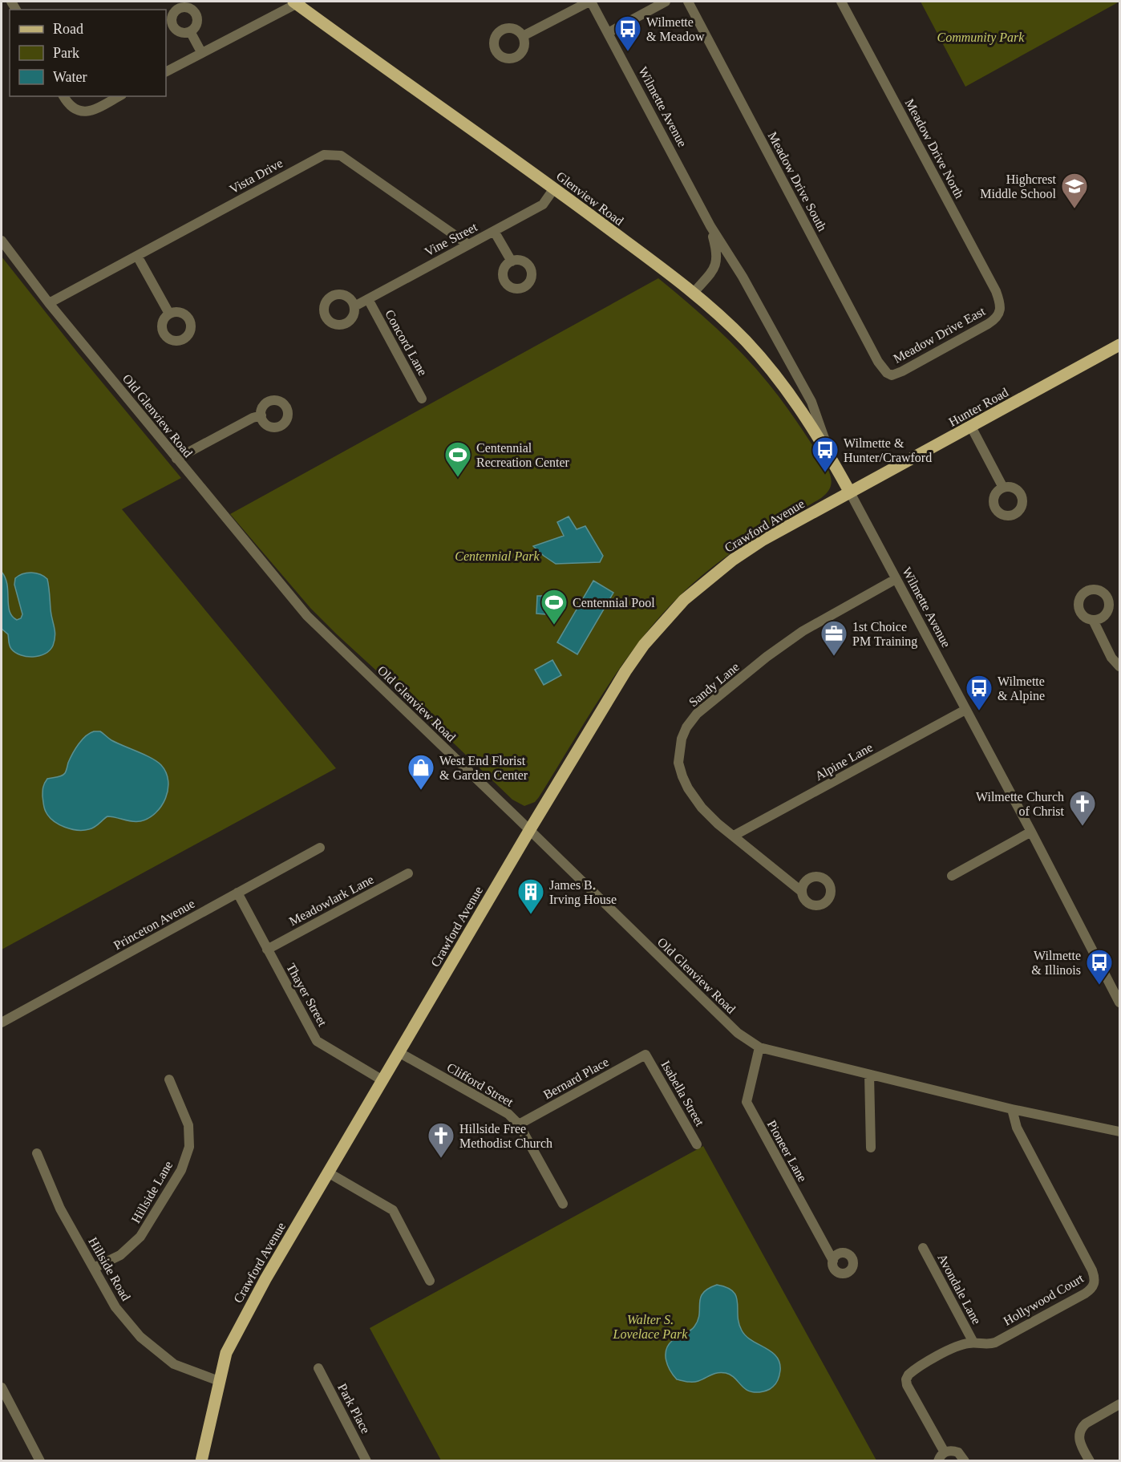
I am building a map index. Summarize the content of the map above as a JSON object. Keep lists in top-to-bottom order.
{
  "streets": {
    "main road": [
      "Wilmette Avenue",
      "Glenview Road",
      "Hunter Road",
      "Crawford Avenue"
    ],
    "street": [
      "Meadow Drive North",
      "Vista Drive",
      "Meadow Drive South",
      "Vine Street",
      "Meadow Drive East",
      "Concord Lane",
      "Old Glenview Road",
      "Sandy Lane",
      "Alpine Lane",
      "Meadowlark Lane",
      "Princeton Avenue",
      "Thayer Street",
      "Bernard Place",
      "Clifford Street",
      "Isabella Street",
      "Pioneer Lane",
      "Hillside Lane",
      "Hillside Road",
      "Avondale Lane",
      "Hollywood Court",
      "Park Place"
    ]
  },
  "crossings": [
    ["Wilmette Avenue", "Glenview Road"],
    ["Wilmette Avenue", "Hunter Road"],
    ["Wilmette Avenue", "Crawford Avenue"],
    ["Wilmette Avenue", "Sandy Lane"],
    ["Wilmette Avenue", "Alpine Lane"],
    ["Meadow Drive North", "Meadow Drive East"],
    ["Vista Drive", "Vine Street"],
    ["Vista Drive", "Old Glenview Road"],
    ["Meadow Drive South", "Meadow Drive East"],
    ["Glenview Road", "Vine Street"],
    ["Vine Street", "Concord Lane"],
    ["Hunter Road", "Crawford Avenue"],
    ["Old Glenview Road", "Crawford Avenue"],
    ["Old Glenview Road", "Pioneer Lane"],
    ["Old Glenview Road", "Hollywood Court"],
    ["Crawford Avenue", "Thayer Street"],
    ["Crawford Avenue", "Clifford Street"],
    ["Crawford Avenue", "Hillside Road"],
    ["Sandy Lane", "Alpine Lane"],
    ["Meadowlark Lane", "Thayer Street"],
    ["Princeton Avenue", "Thayer Street"],
    ["Bernard Place", "Clifford Street"],
    ["Bernard Place", "Isabella Street"],
    ["Hillside Lane", "Hillside Road"],
    ["Avondale Lane", "Hollywood Court"]
  ],
  "parks": ["Community Park", "Centennial Park", "Walter S. Lovelace Park"],
  "places": {
    "bus stop": [
      "Wilmette & Meadow",
      "Wilmette & Hunter/Crawford",
      "Wilmette & Alpine",
      "Wilmette & Illinois"
    ],
    "school or university": ["Highcrest Middle School"],
    "sports": ["Centennial Recreation Center", "Centennial Pool"],
    "office": ["1st Choice PM Training"],
    "shop": ["West End Florist & Garden Center"],
    "church": ["Wilmette Church of Christ", "Hillside Free Methodist Church"],
    "building": ["James B. Irving House"]
  },
  "legend": ["Road", "Park", "Water"]
}
